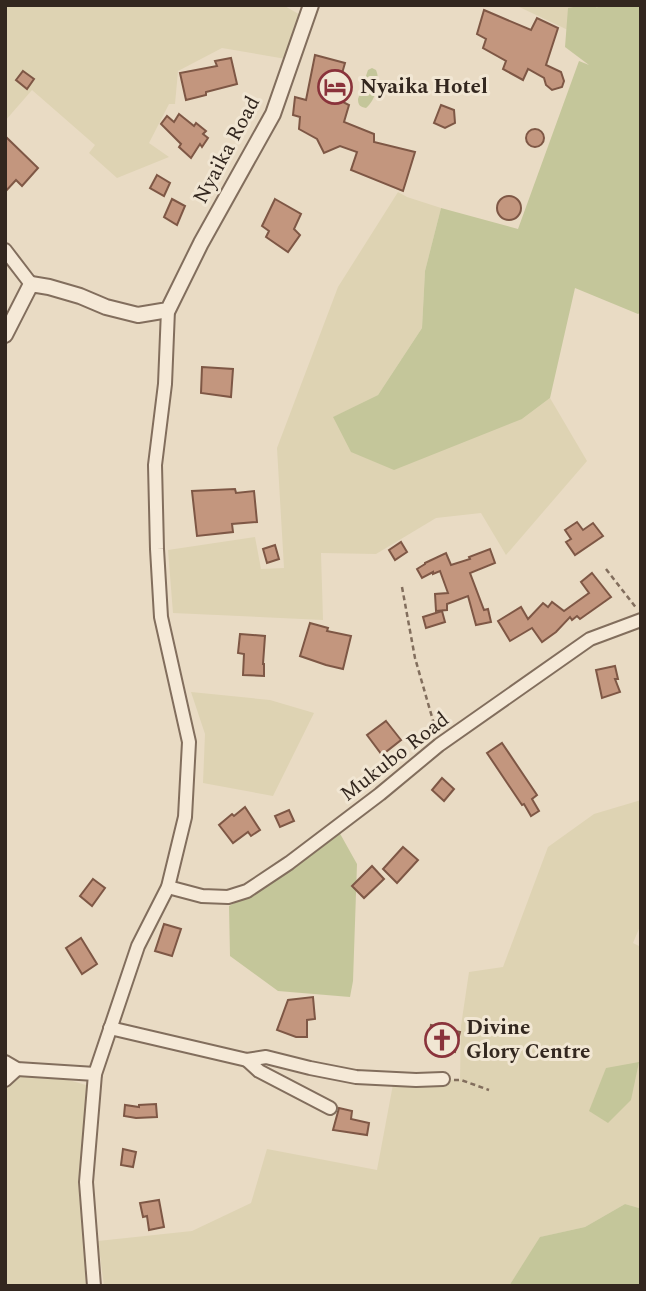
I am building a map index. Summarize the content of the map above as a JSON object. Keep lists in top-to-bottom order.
{
  "streets": {
    "street": ["Nyaika Road", "Mukubo Road"]
  },
  "places": {
    "hotel": ["Nyaika Hotel"],
    "church": ["Divine Glory Centre"]
  }
}
